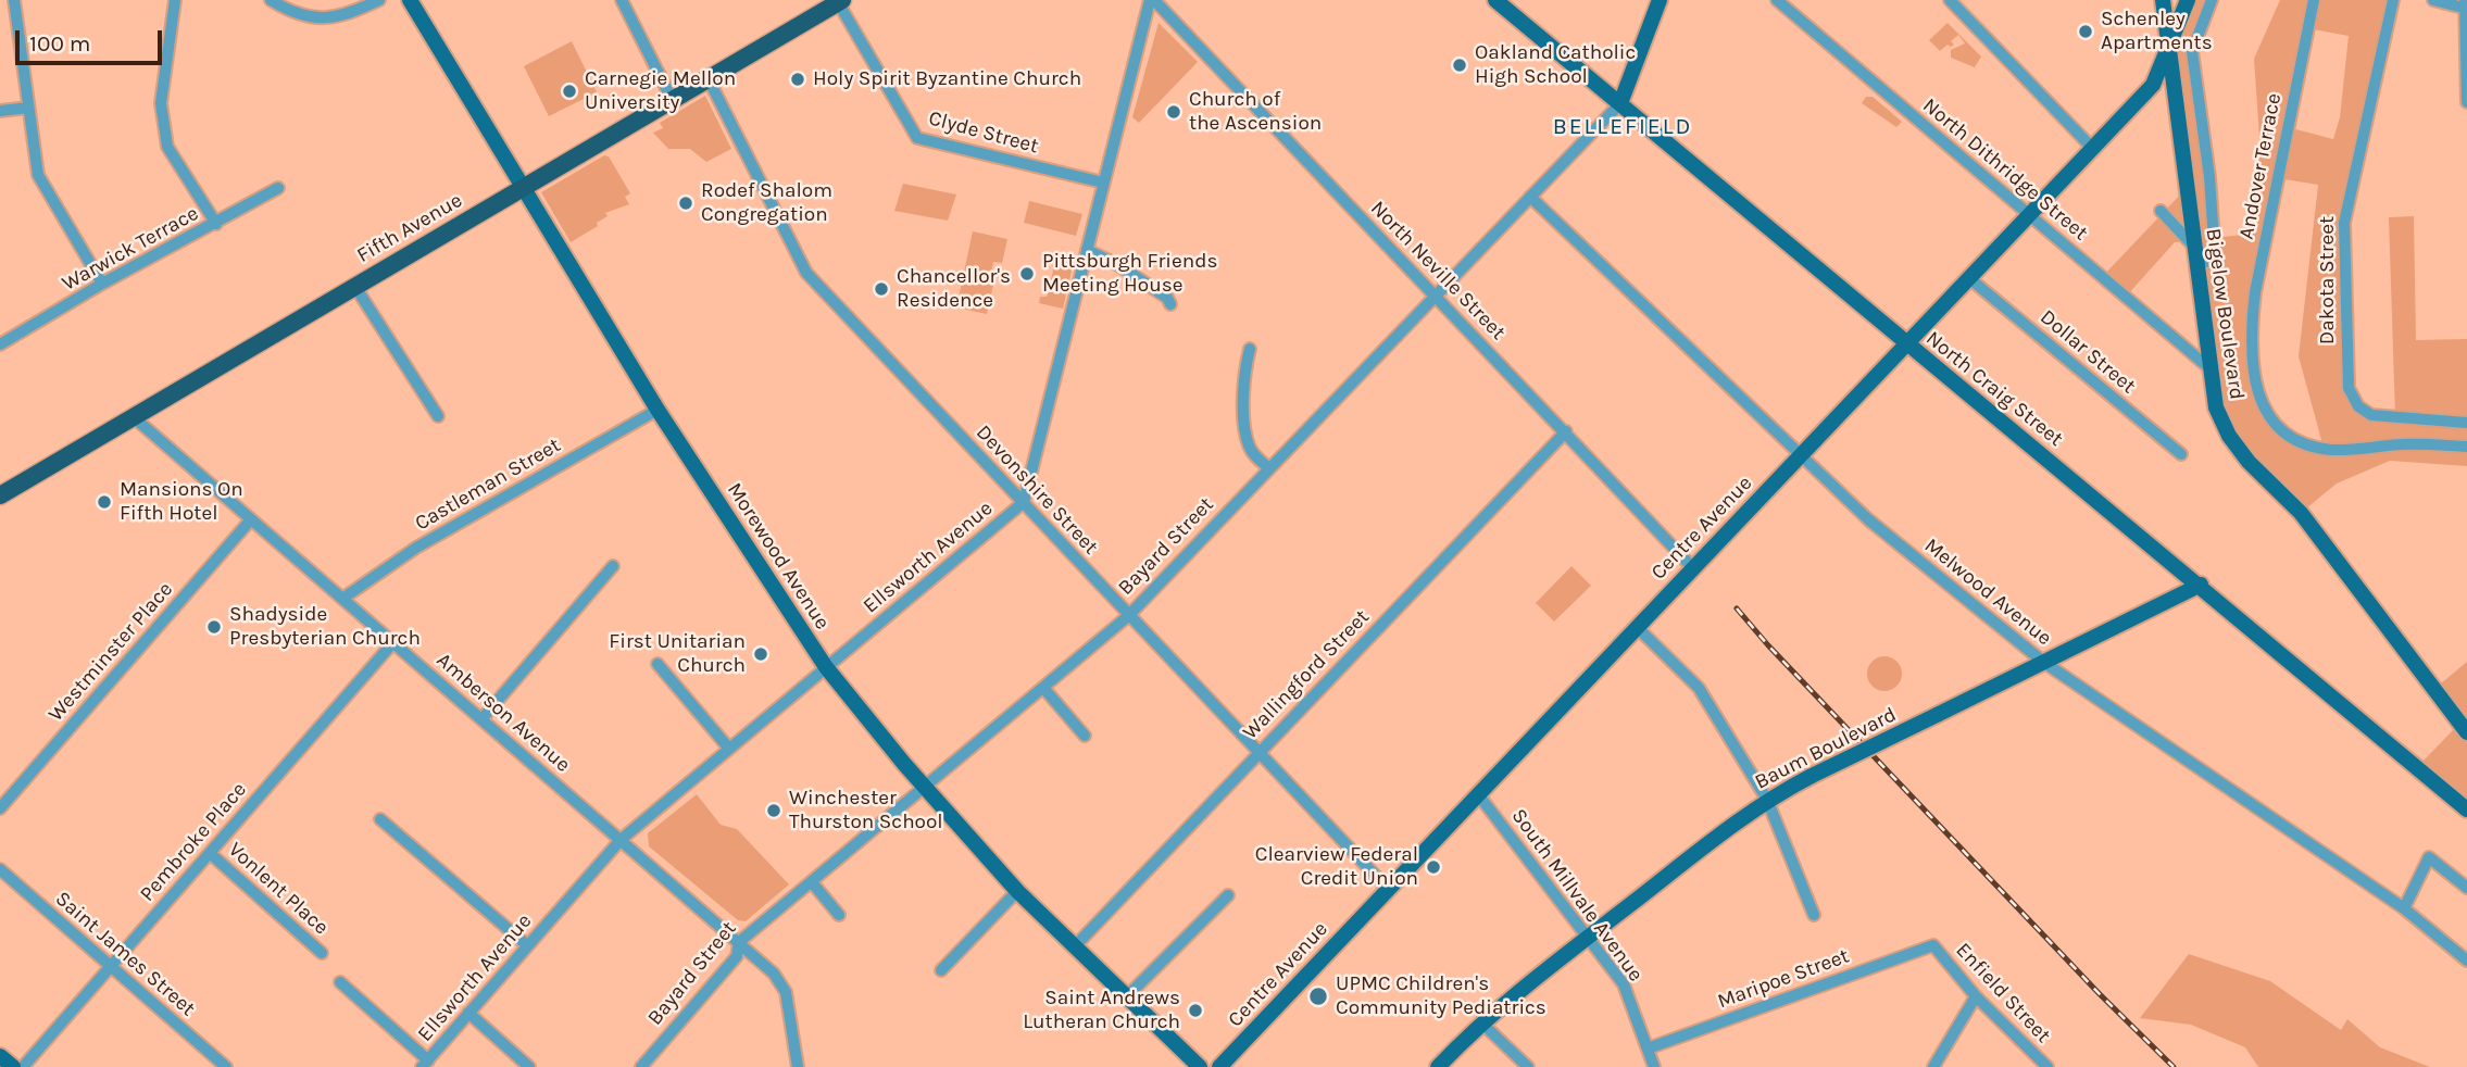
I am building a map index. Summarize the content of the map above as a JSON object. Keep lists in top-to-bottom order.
{
  "streets": {
    "highway": ["Fifth Avenue"],
    "main road": [
      "Bigelow Boulevard",
      "North Craig Street",
      "Centre Avenue",
      "Bayard Street",
      "Morewood Avenue",
      "Baum Boulevard"
    ],
    "street": [
      "Clyde Street",
      "Andover Terrace",
      "North Dithridge Street",
      "Warwick Terrace",
      "North Neville Street",
      "Dakota Street",
      "Dollar Street",
      "Castleman Street",
      "Devonshire Street",
      "Ellsworth Avenue",
      "Melwood Avenue",
      "Westminster Place",
      "Wallingford Street",
      "Amberson Avenue",
      "Pembroke Place",
      "Vonlent Place",
      "South Millvale Avenue",
      "Saint James Street",
      "Maripoe Street",
      "Enfield Street"
    ]
  },
  "crossings": [
    ["Clyde Street", "Fifth Avenue"],
    ["Clyde Street", "Ellsworth Avenue"],
    ["North Dithridge Street", "Bigelow Boulevard"],
    ["North Dithridge Street", "Centre Avenue"],
    ["Fifth Avenue", "Devonshire Street"],
    ["Fifth Avenue", "Morewood Avenue"],
    ["Fifth Avenue", "Amberson Avenue"],
    ["North Neville Street", "Centre Avenue"],
    ["North Neville Street", "Bayard Street"],
    ["North Neville Street", "Ellsworth Avenue"],
    ["North Neville Street", "Wallingford Street"],
    ["Bigelow Boulevard", "Centre Avenue"],
    ["Dollar Street", "Centre Avenue"],
    ["North Craig Street", "Centre Avenue"],
    ["North Craig Street", "Bayard Street"],
    ["North Craig Street", "Baum Boulevard"],
    ["Castleman Street", "Morewood Avenue"],
    ["Castleman Street", "Amberson Avenue"],
    ["Devonshire Street", "Centre Avenue"],
    ["Devonshire Street", "Bayard Street"],
    ["Devonshire Street", "Ellsworth Avenue"],
    ["Devonshire Street", "Wallingford Street"],
    ["Centre Avenue", "Melwood Avenue"],
    ["Centre Avenue", "South Millvale Avenue"],
    ["Bayard Street", "Morewood Avenue"],
    ["Bayard Street", "Melwood Avenue"],
    ["Bayard Street", "Amberson Avenue"],
    ["Morewood Avenue", "Ellsworth Avenue"],
    ["Morewood Avenue", "Wallingford Street"],
    ["Ellsworth Avenue", "Amberson Avenue"],
    ["Melwood Avenue", "Baum Boulevard"],
    ["Westminster Place", "Amberson Avenue"],
    ["Amberson Avenue", "Pembroke Place"],
    ["Baum Boulevard", "South Millvale Avenue"],
    ["Pembroke Place", "Vonlent Place"],
    ["Pembroke Place", "Saint James Street"],
    ["South Millvale Avenue", "Maripoe Street"],
    ["Maripoe Street", "Enfield Street"]
  ],
  "districts": ["BELLEFIELD"],
  "places": [
    "Schenley Apartments",
    "Oakland Catholic High School",
    "Holy Spirit Byzantine Church",
    "Carnegie Mellon University",
    "Church of the Ascension",
    "Rodef Shalom Congregation",
    "Pittsburgh Friends Meeting House",
    "Chancellor's Residence",
    "Mansions On Fifth Hotel",
    "Shadyside Presbyterian Church",
    "First Unitarian Church",
    "Winchester Thurston School",
    "Clearview Federal Credit Union",
    "UPMC Children's Community Pediatrics",
    "Saint Andrews Lutheran Church"
  ],
  "scale_bar": "100 m"
}
